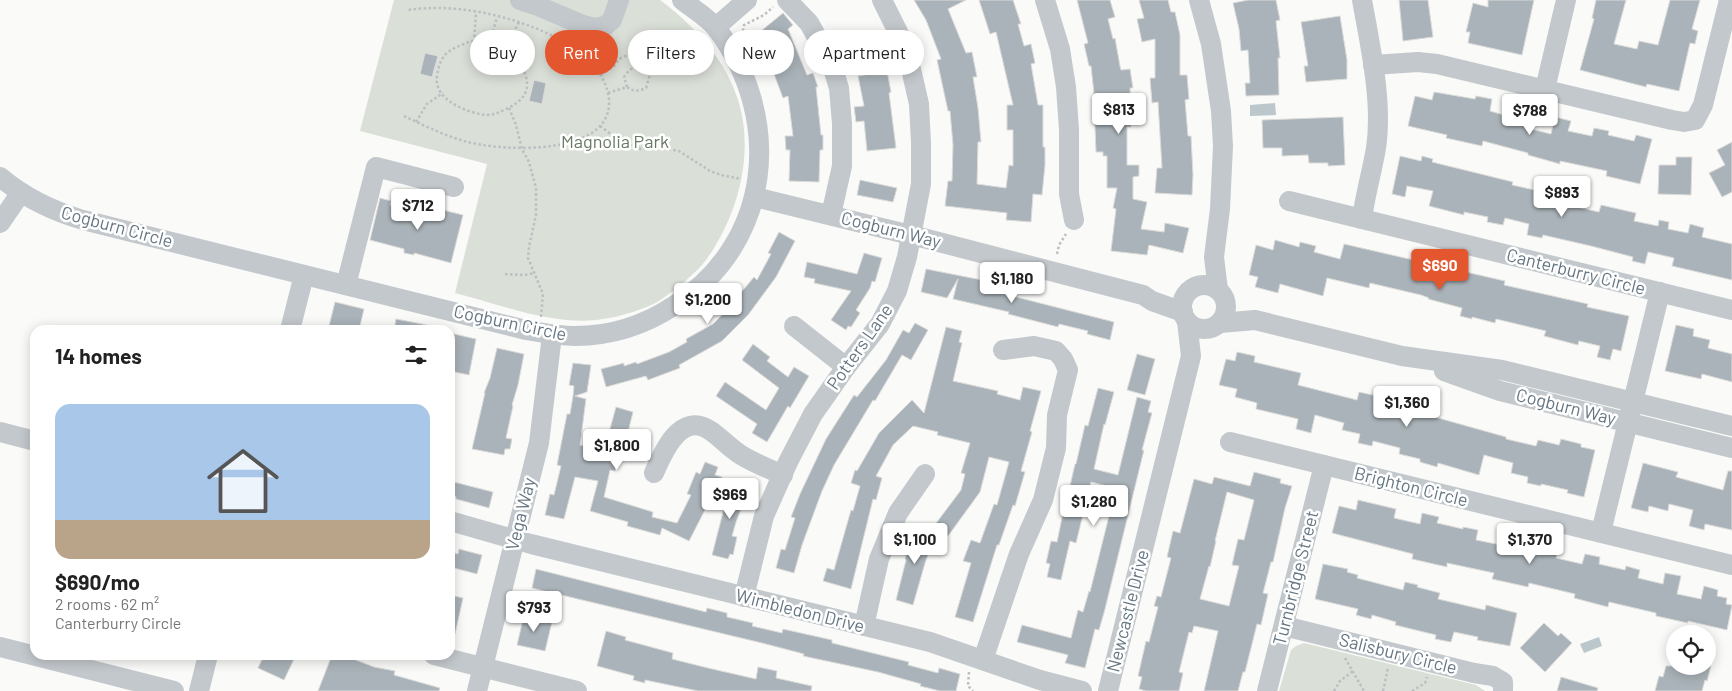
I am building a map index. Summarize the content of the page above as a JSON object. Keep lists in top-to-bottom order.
{
  "streets": {
    "street": [
      "Cogburn Circle",
      "Cogburn Way",
      "Canterburry Circle",
      "Potters Lane",
      "Brighton Circle",
      "Vega Way",
      "Turnbridge Street",
      "Wimbledon Drive",
      "Newcastle Drive",
      "Salisbury Circle"
    ]
  },
  "crossings": [
    ["Cogburn Circle", "Cogburn Way"],
    ["Cogburn Circle", "Vega Way"],
    ["Cogburn Way", "Potters Lane"],
    ["Cogburn Way", "Newcastle Drive"],
    ["Potters Lane", "Wimbledon Drive"],
    ["Brighton Circle", "Turnbridge Street"],
    ["Vega Way", "Wimbledon Drive"],
    ["Turnbridge Street", "Salisbury Circle"]
  ],
  "parks": ["Magnolia Park"],
  "page": {
    "chip": [
      "Buy",
      "Rent",
      "Filters",
      "New",
      "Apartment"
    ],
    "price": [
      "$813",
      "$788",
      "$893",
      "$712",
      "$690",
      "$1,180",
      "$1,200",
      "$1,360",
      "$1,800",
      "$969",
      "$1,280",
      "$1,100",
      "$1,370",
      "$793"
    ],
    "heading": "14 homes",
    "list": [
      {
        "name": "$690/mo",
        "note": "2 rooms · 62 m² · Canterburry Circle"
      }
    ]
  }
}
